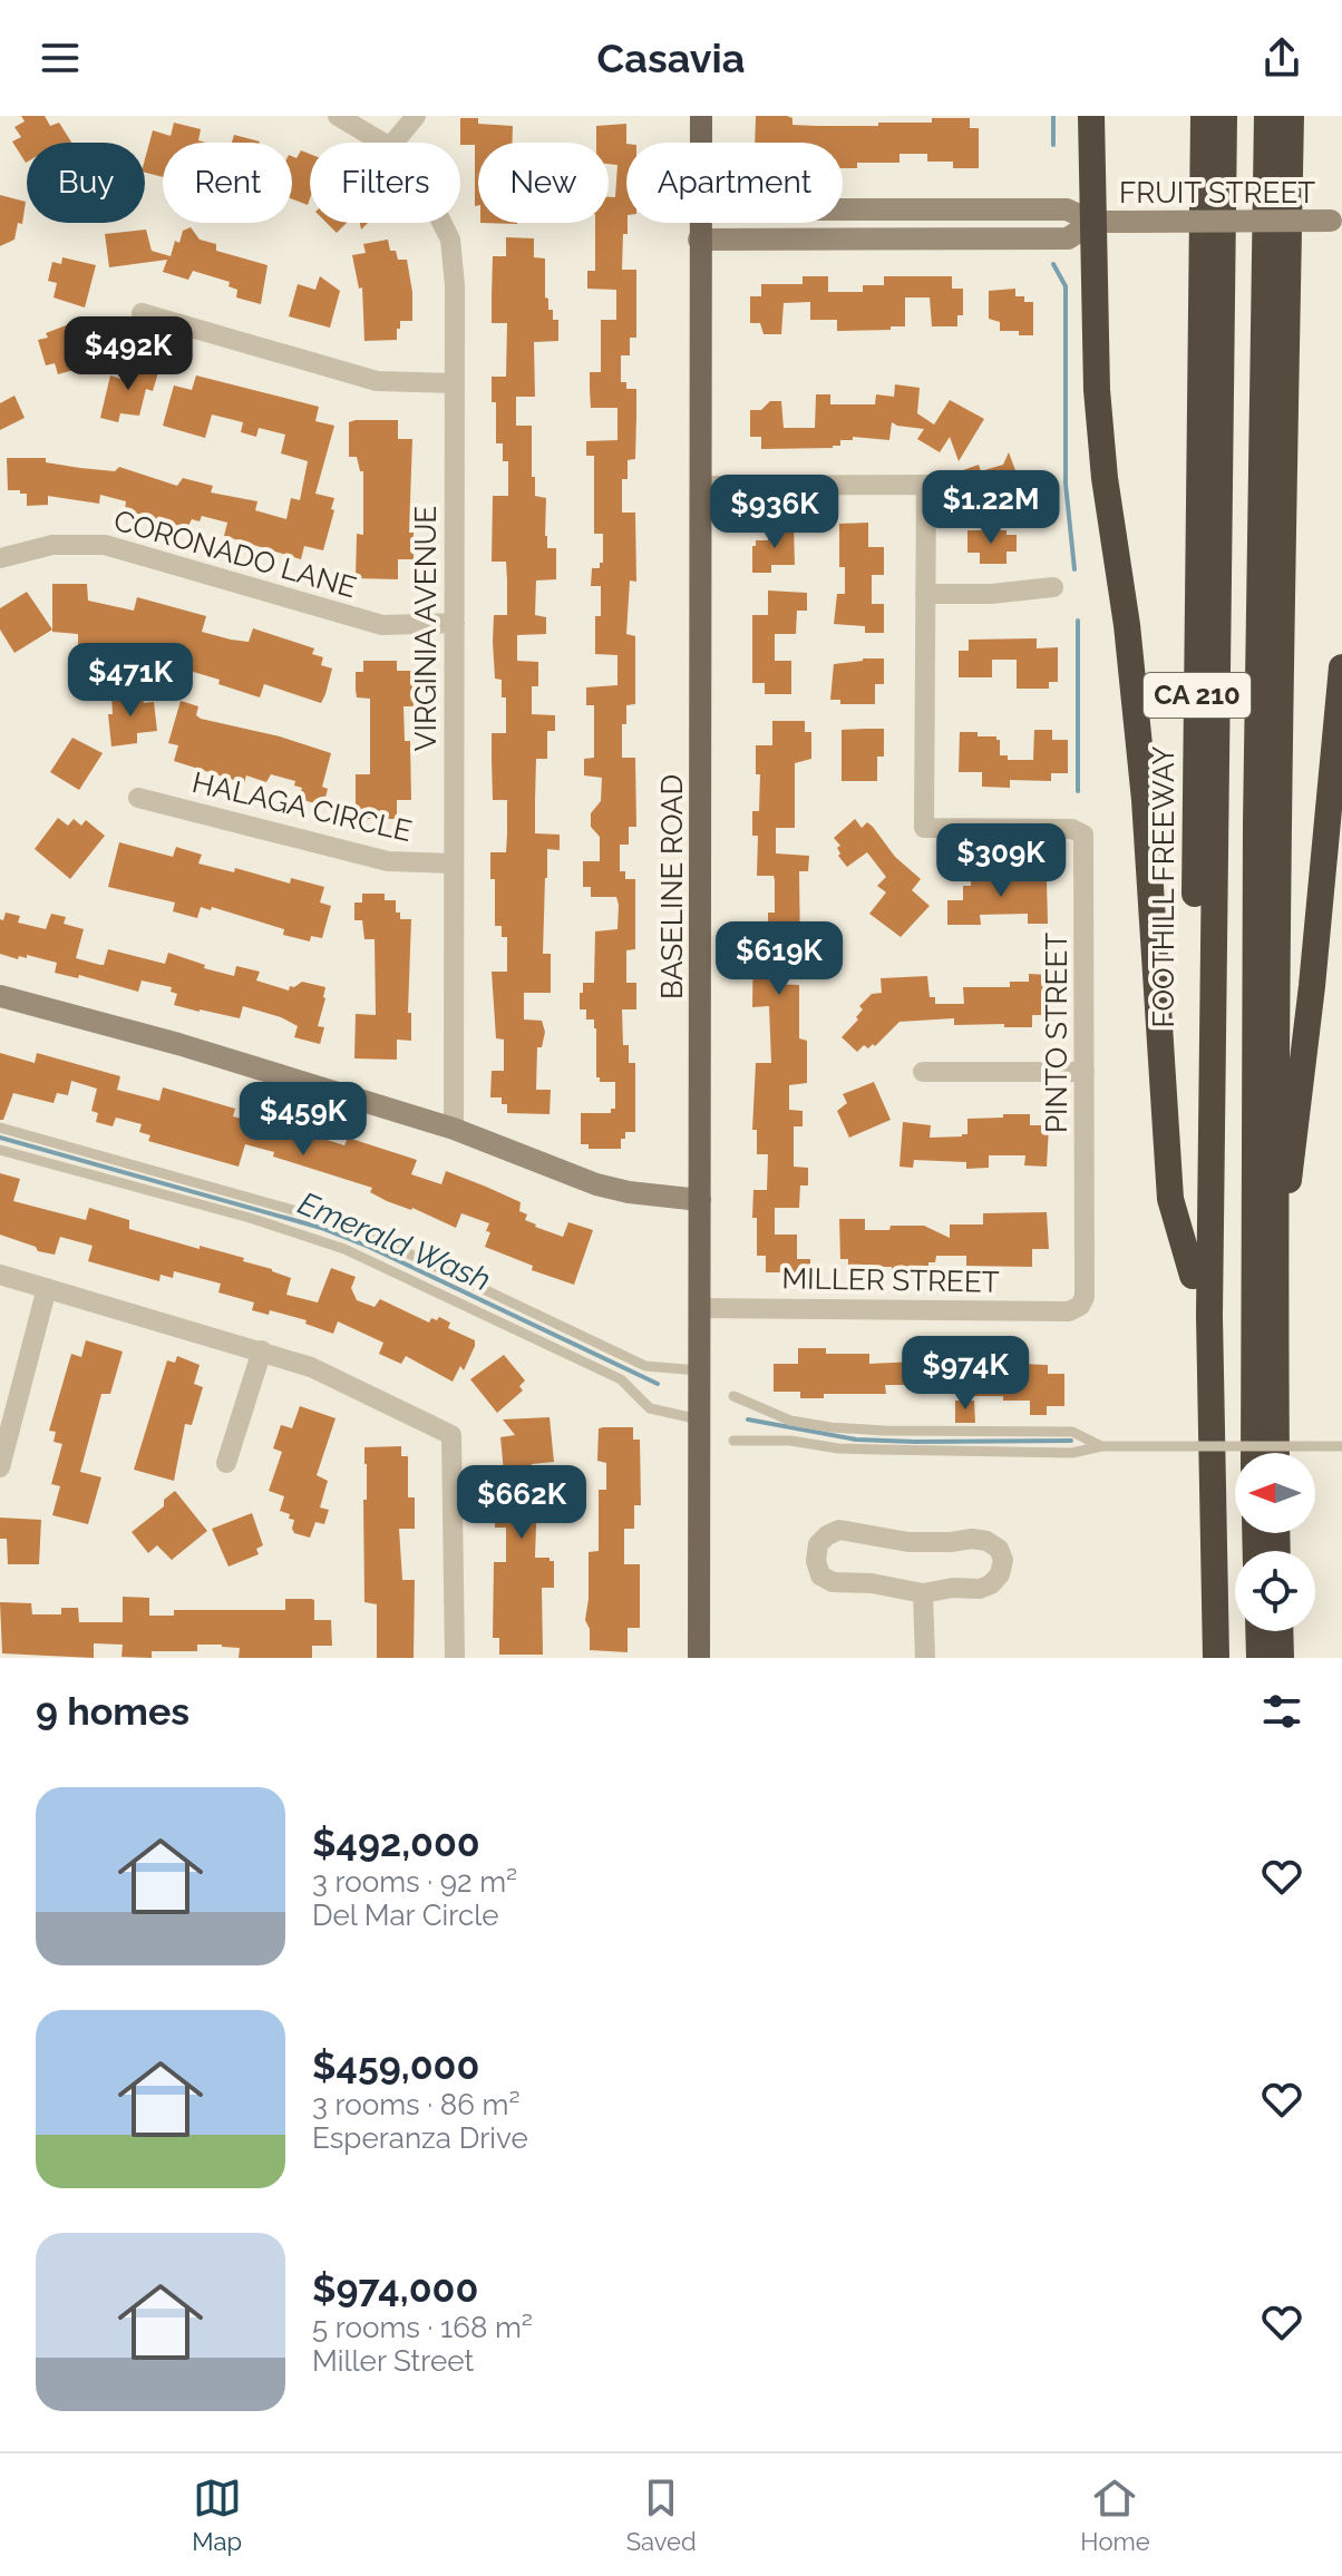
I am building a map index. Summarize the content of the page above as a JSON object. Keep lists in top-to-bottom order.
{
  "streets": {
    "highway": ["CA 210", "FOOTHILL FREEWAY"],
    "main road": ["FRUIT STREET", "BASELINE ROAD"],
    "street": [
      "CORONADO LANE",
      "VIRGINIA AVENUE",
      "HALAGA CIRCLE",
      "PINTO STREET",
      "MILLER STREET"
    ]
  },
  "crossings": [
    ["FRUIT STREET", "BASELINE ROAD"],
    ["CORONADO LANE", "VIRGINIA AVENUE"],
    ["VIRGINIA AVENUE", "HALAGA CIRCLE"],
    ["BASELINE ROAD", "PINTO STREET"],
    ["BASELINE ROAD", "MILLER STREET"],
    ["PINTO STREET", "MILLER STREET"]
  ],
  "water": ["Emerald Wash"],
  "north": "left",
  "page": {
    "header": "Casavia",
    "chip": [
      "Buy",
      "Rent",
      "Filters",
      "New",
      "Apartment"
    ],
    "price": [
      "$492K",
      "$1.22M",
      "$936K",
      "$471K",
      "$309K",
      "$619K",
      "$459K",
      "$974K",
      "$662K"
    ],
    "heading": "9 homes",
    "list": [
      {
        "name": "$492,000",
        "note": "3 rooms · 92 m² · Del Mar Circle"
      },
      {
        "name": "$459,000",
        "note": "3 rooms · 86 m² · Esperanza Drive"
      },
      {
        "name": "$974,000",
        "note": "5 rooms · 168 m² · Miller Street"
      }
    ],
    "tabs": ["Map", "Saved", "Home"]
  }
}
